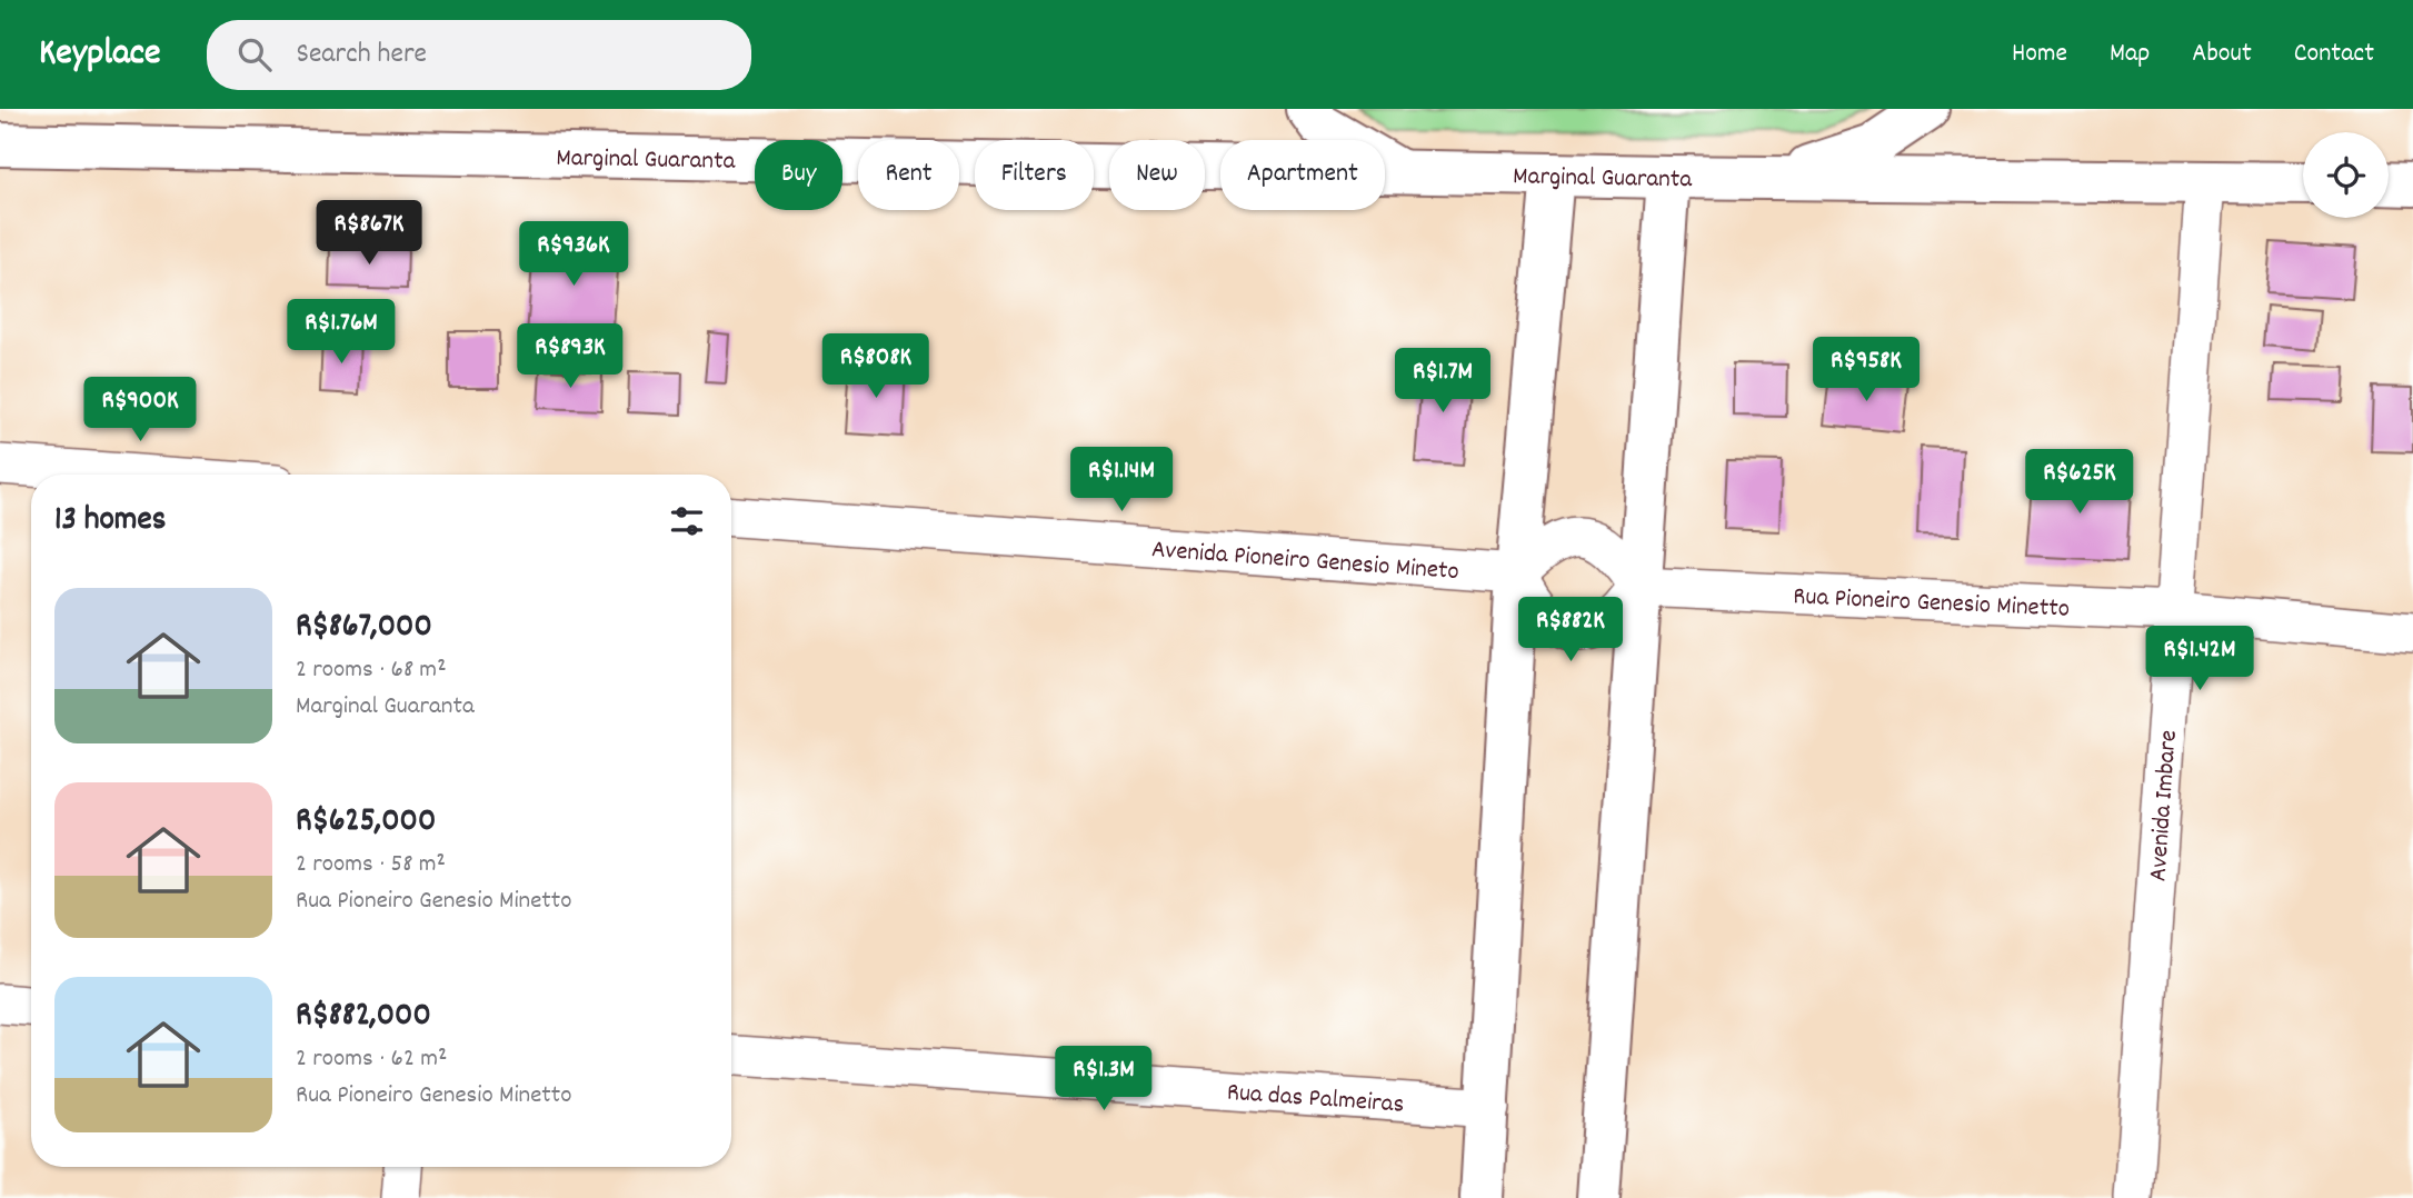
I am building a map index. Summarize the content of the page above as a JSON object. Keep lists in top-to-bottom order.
{
  "streets": {
    "main road": ["Marginal Guaranta"],
    "street": [
      "Avenida Pioneiro Genesio Mineto",
      "Rua Pioneiro Genesio Minetto",
      "Avenida Imbare",
      "Rua das Palmeiras"
    ]
  },
  "crossings": [
    ["Marginal Guaranta", "Avenida Imbare"],
    ["Avenida Pioneiro Genesio Mineto", "Rua Pioneiro Genesio Minetto"],
    ["Rua Pioneiro Genesio Minetto", "Avenida Imbare"]
  ],
  "page": {
    "header": "Keyplace",
    "search": "Search here",
    "nav": [
      "Home",
      "Map",
      "About",
      "Contact"
    ],
    "chip": [
      "Buy",
      "Rent",
      "Filters",
      "New",
      "Apartment"
    ],
    "price": [
      "R$867K",
      "R$936K",
      "R$1.76M",
      "R$893K",
      "R$808K",
      "R$958K",
      "R$1.7M",
      "R$900K",
      "R$1.14M",
      "R$625K",
      "R$882K",
      "R$1.42M",
      "R$1.3M"
    ],
    "heading": "13 homes",
    "list": [
      {
        "name": "R$867,000",
        "note": "2 rooms · 68 m² · Marginal Guaranta"
      },
      {
        "name": "R$625,000",
        "note": "2 rooms · 58 m² · Rua Pioneiro Genesio Minetto"
      },
      {
        "name": "R$882,000",
        "note": "2 rooms · 62 m² · Rua Pioneiro Genesio Minetto"
      }
    ]
  }
}
